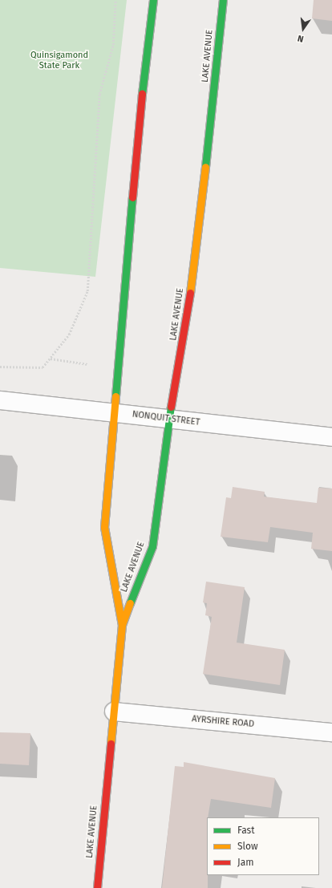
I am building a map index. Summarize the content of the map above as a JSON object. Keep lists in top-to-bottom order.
{
  "streets": {
    "main road": ["LAKE AVENUE"],
    "street": ["NONQUIT STREET", "AYRSHIRE ROAD"]
  },
  "crossings": [
    ["LAKE AVENUE", "NONQUIT STREET"],
    ["LAKE AVENUE", "AYRSHIRE ROAD"]
  ],
  "parks": ["Quinsigamond State Park"],
  "legend": ["Fast", "Slow", "Jam"],
  "north": "bottom"
}
